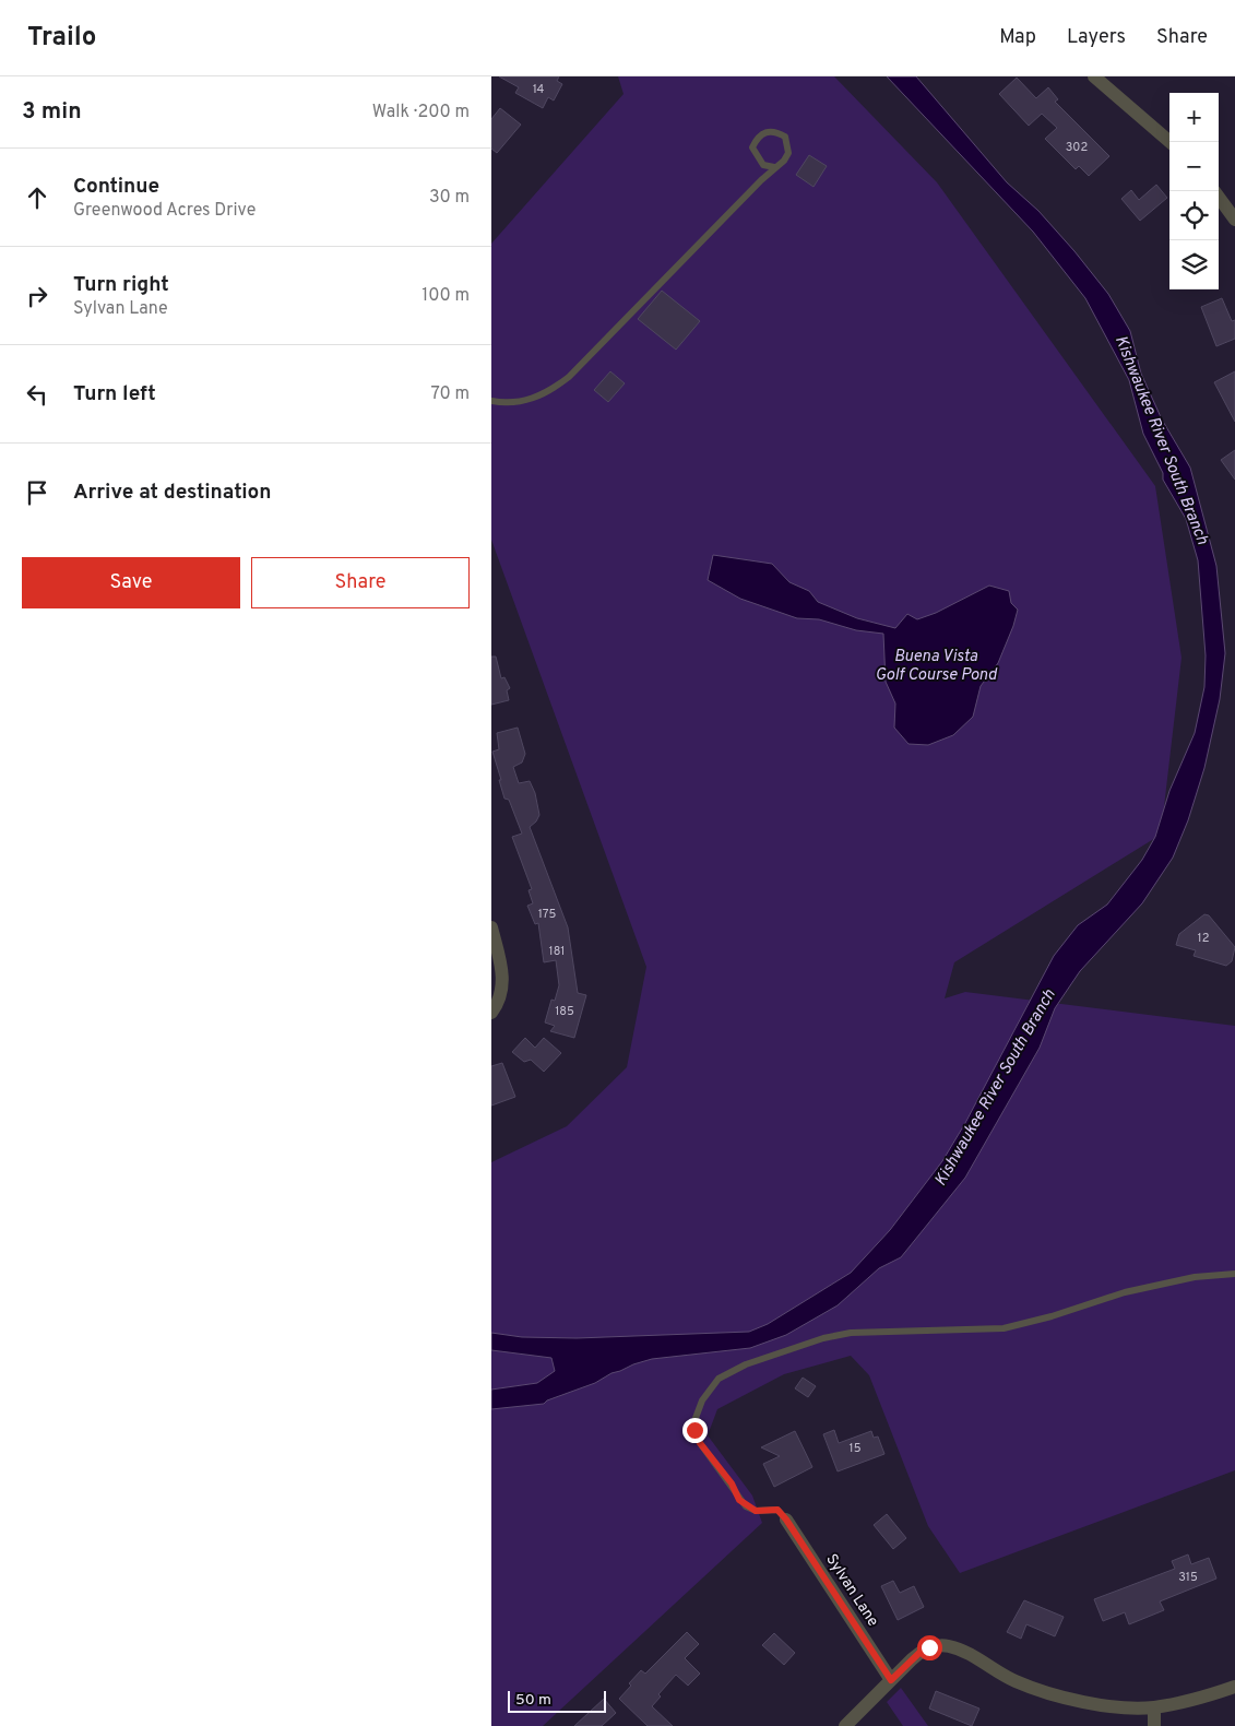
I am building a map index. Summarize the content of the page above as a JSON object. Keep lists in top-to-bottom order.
{
  "streets": {
    "street": ["Sylvan Lane"]
  },
  "water": ["Kishwaukee River South Branch", "Buena Vista Golf Course Pond"],
  "house_numbers": [
    "14",
    "302",
    "175",
    "12",
    "181",
    "185",
    "15",
    "315"
  ],
  "scale_bar": "50 m",
  "page": {
    "header": "Trailo",
    "nav": ["Map", "Layers", "Share"],
    "heading": ["3 min", "Walk · 200 m"],
    "map_buttons": ["+", "−"],
    "list": [
      ["Continue", "Greenwood Acres Drive", "30 m"],
      ["Turn right", "Sylvan Lane", "100 m"],
      ["Turn left", "70 m"],
      "Arrive at destination"
    ],
    "buttons": ["Save", "Share"],
    "scale": "50 m"
  }
}
